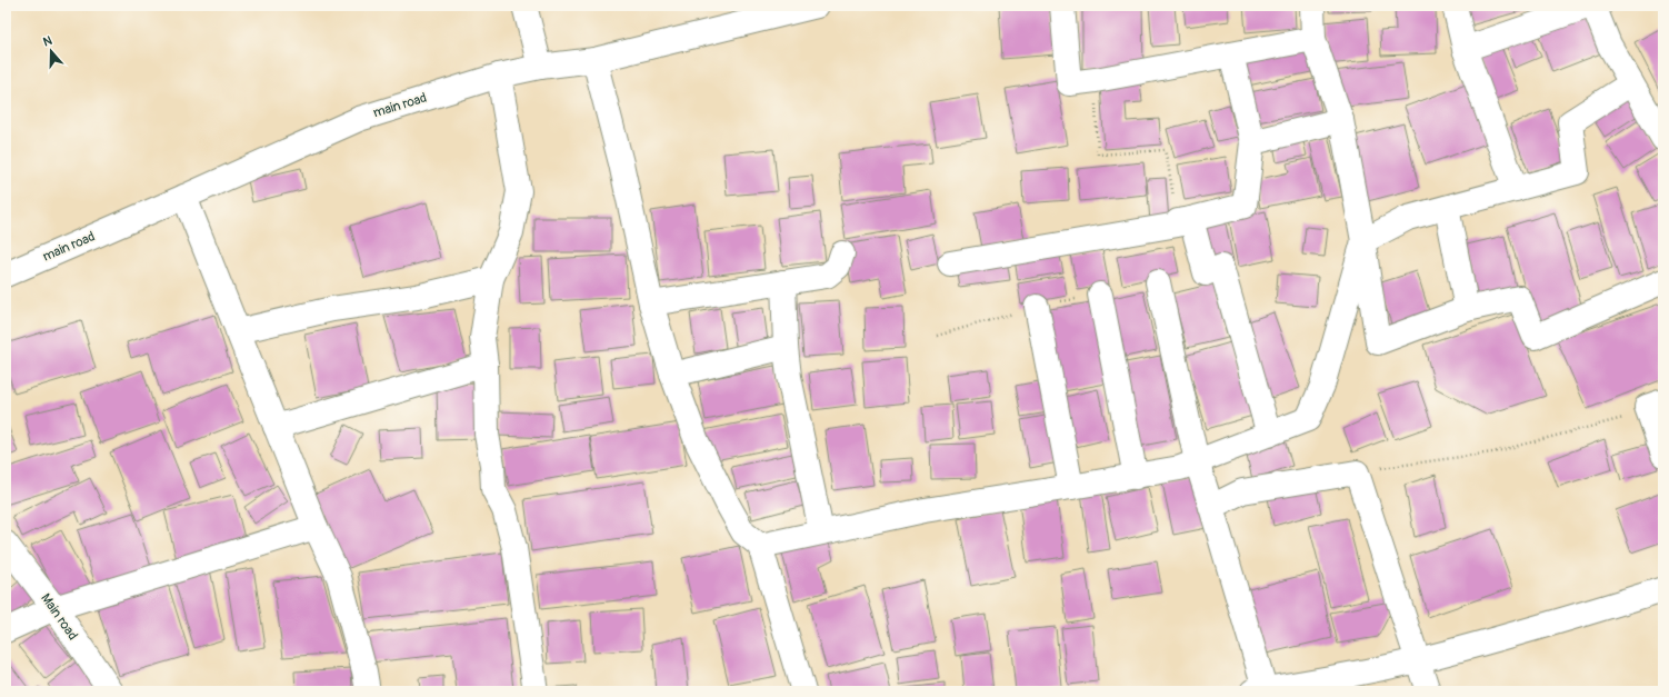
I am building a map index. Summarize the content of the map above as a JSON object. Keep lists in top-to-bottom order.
{
  "streets": {
    "street": ["main road", "Main road"]
  },
  "north": "top"
}
